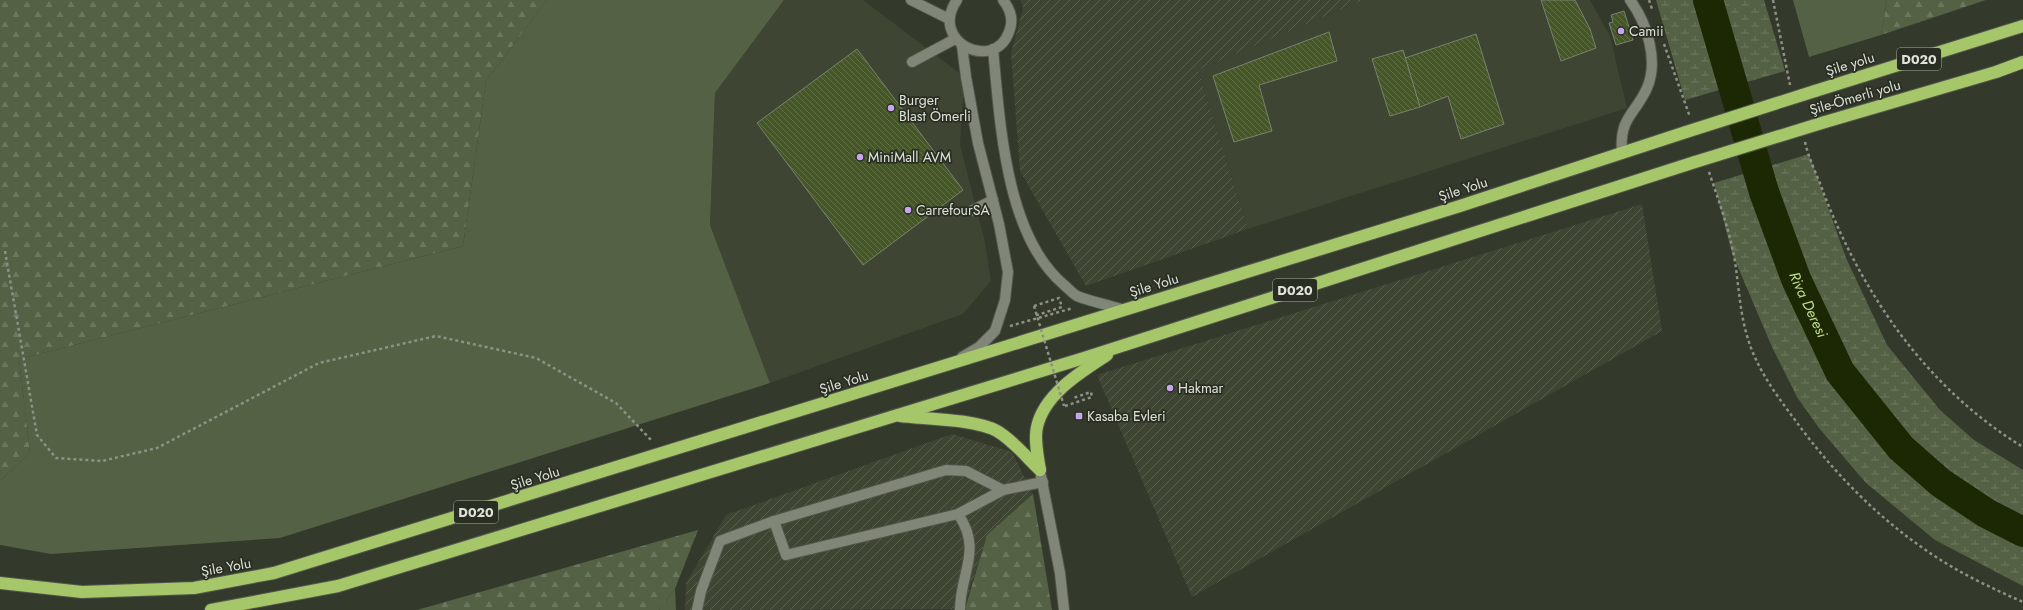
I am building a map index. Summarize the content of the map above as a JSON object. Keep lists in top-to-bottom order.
{
  "streets": {
    "highway": [
      "D020",
      "Şile yolu",
      "Şile-Ömerli yolu",
      "Şile Yolu"
    ]
  },
  "crossings": [
    ["D020", "Şile-Ömerli yolu"],
    ["Şile yolu", "Şile Yolu"]
  ],
  "water": ["Riva Deresi"],
  "places": {
    "other": [
      "Camii",
      "Burger Blast Ömerli",
      "MiniMall AVM",
      "CarrefourSA",
      "Hakmar"
    ],
    "transit": ["Kasaba Evleri"]
  }
}
